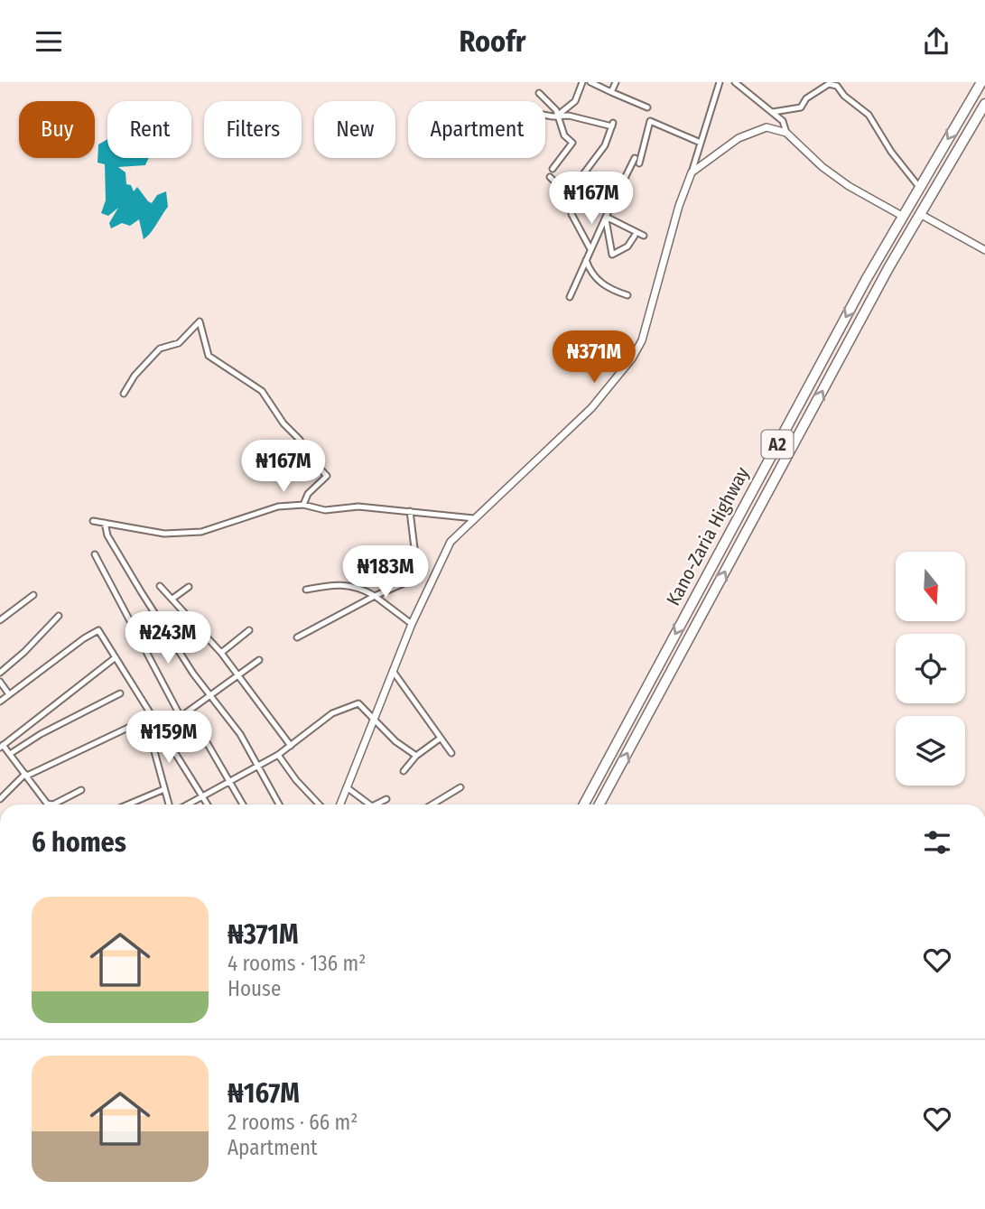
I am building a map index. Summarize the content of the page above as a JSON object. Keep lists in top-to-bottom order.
{
  "streets": {
    "highway": ["A2", "Kano-Zaria Highway"]
  },
  "north": "bottom",
  "page": {
    "header": "Roofr",
    "chip": [
      "Buy",
      "Rent",
      "Filters",
      "New",
      "Apartment"
    ],
    "price": [
      "₦167M",
      "₦371M",
      "₦167M",
      "₦183M",
      "₦243M",
      "₦159M"
    ],
    "heading": "6 homes",
    "list": [
      {
        "name": "₦371M",
        "note": "4 rooms · 136 m² · House"
      },
      {
        "name": "₦167M",
        "note": "2 rooms · 66 m² · Apartment"
      }
    ]
  }
}
